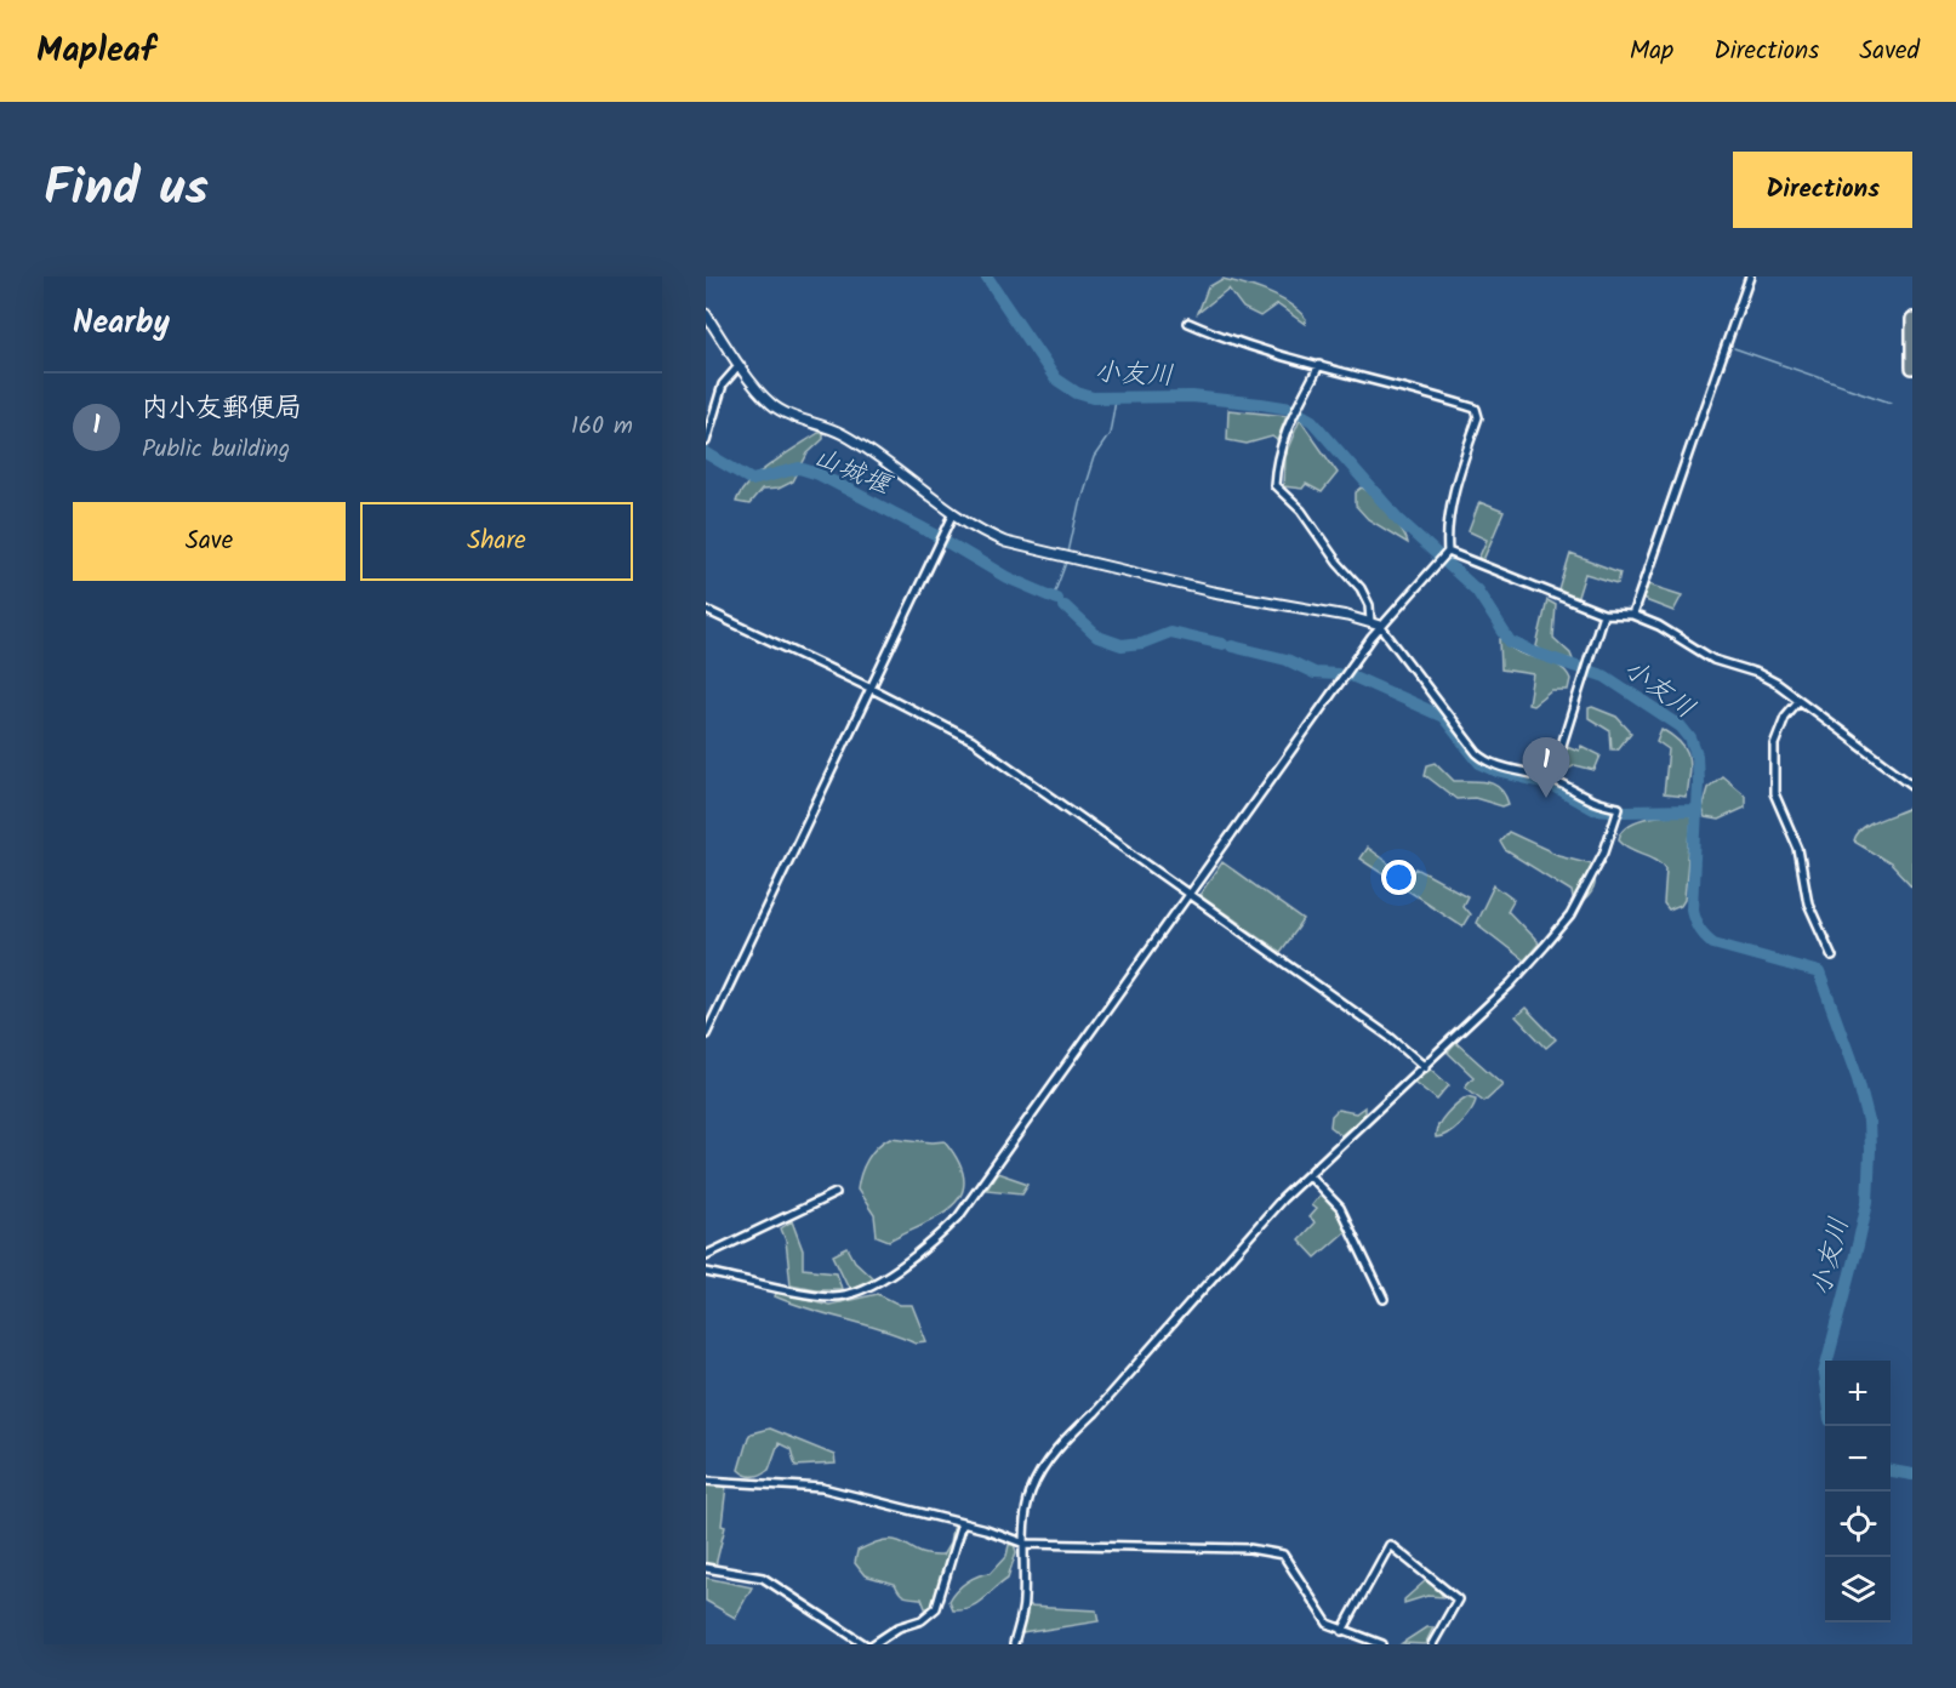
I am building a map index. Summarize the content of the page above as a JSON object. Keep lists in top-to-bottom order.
{
  "water": ["小友川", "山城堰"],
  "page": {
    "header": "Mapleaf",
    "nav": ["Map", "Directions", "Saved"],
    "title": "Find us",
    "buttons": [
      "Directions",
      ["Save", "Share"]
    ],
    "heading": "Nearby",
    "list": [
      {
        "mark": "1",
        "name": "内小友郵便局",
        "note": "Public building",
        "value": "160 m"
      }
    ],
    "pins": "1",
    "map_buttons": ["+", "−"]
  }
}
